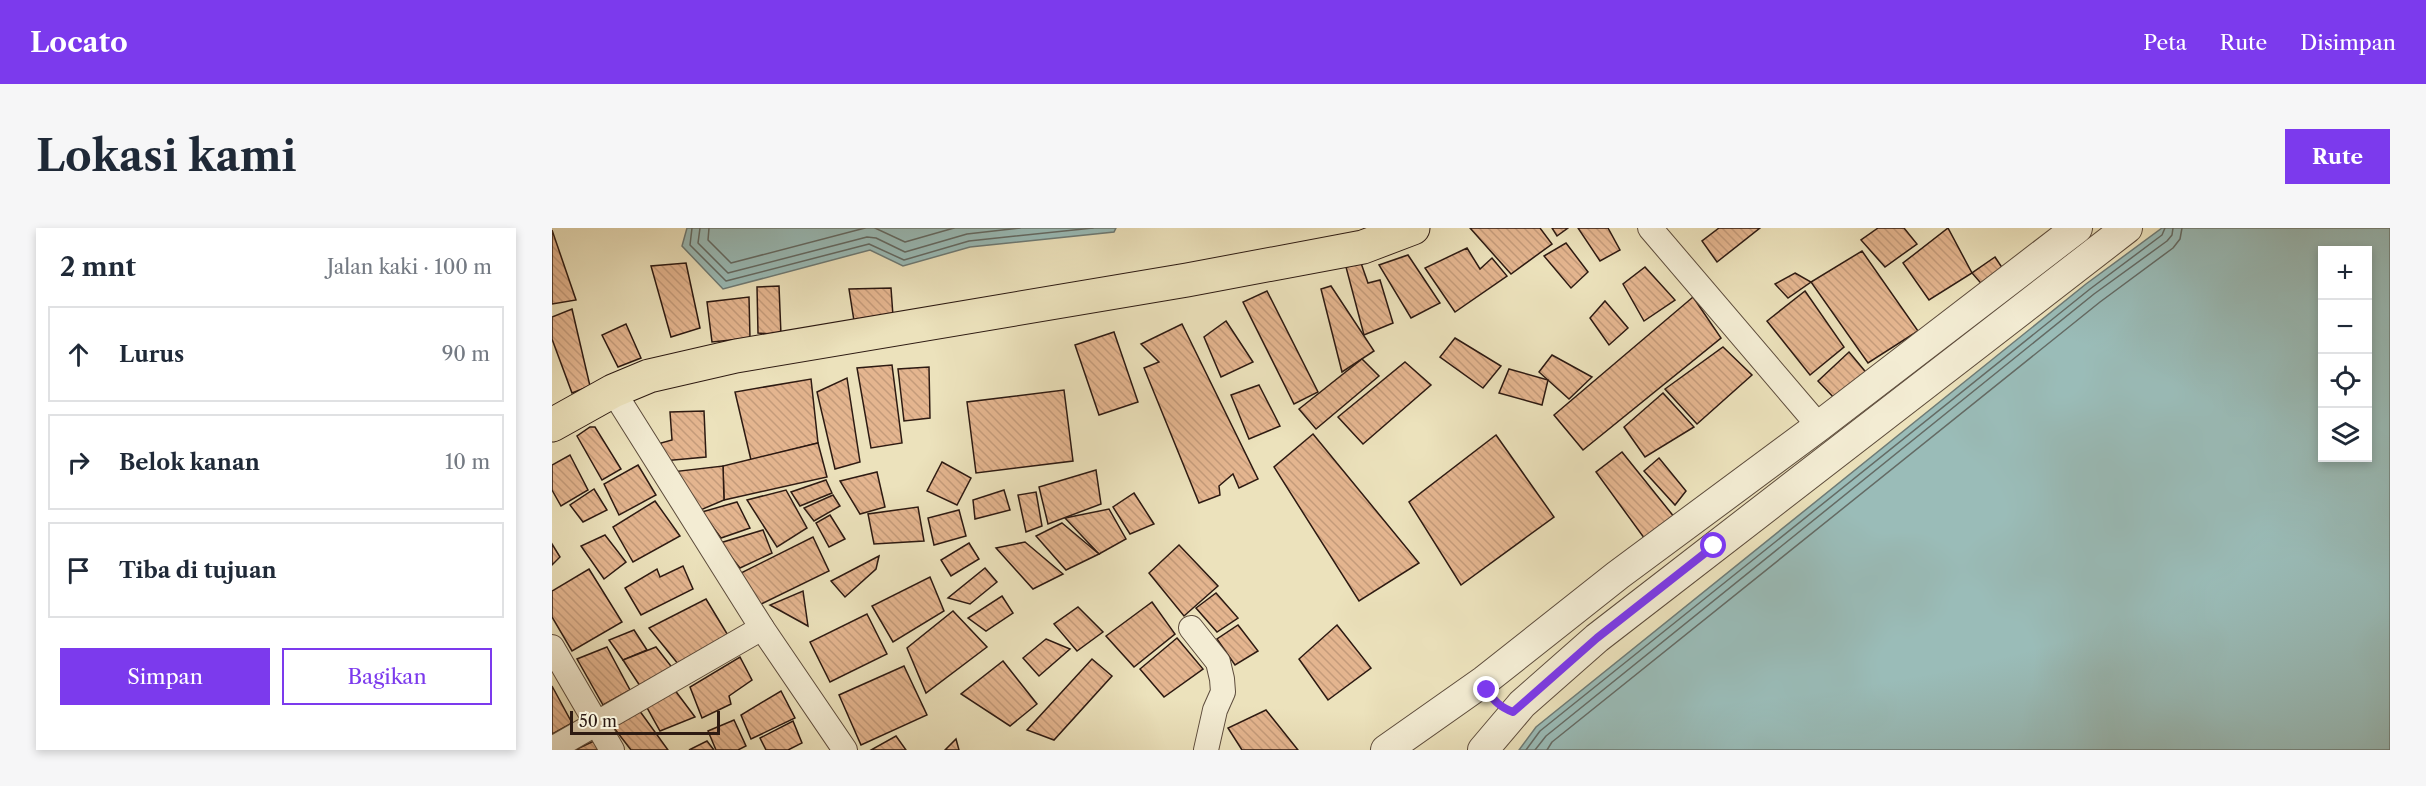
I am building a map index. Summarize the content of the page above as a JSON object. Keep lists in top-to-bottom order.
{
  "scale_bar": "50 m",
  "page": {
    "header": "Locato",
    "nav": ["Peta", "Rute", "Disimpan"],
    "buttons": [
      "Rute",
      ["Simpan", "Bagikan"]
    ],
    "title": "Lokasi kami",
    "heading": ["2 mnt", "Jalan kaki · 100 m"],
    "map_buttons": ["+", "−"],
    "list": [
      ["Lurus", "90 m"],
      ["Belok kanan", "10 m"],
      "Tiba di tujuan"
    ],
    "scale": "50 m"
  }
}
